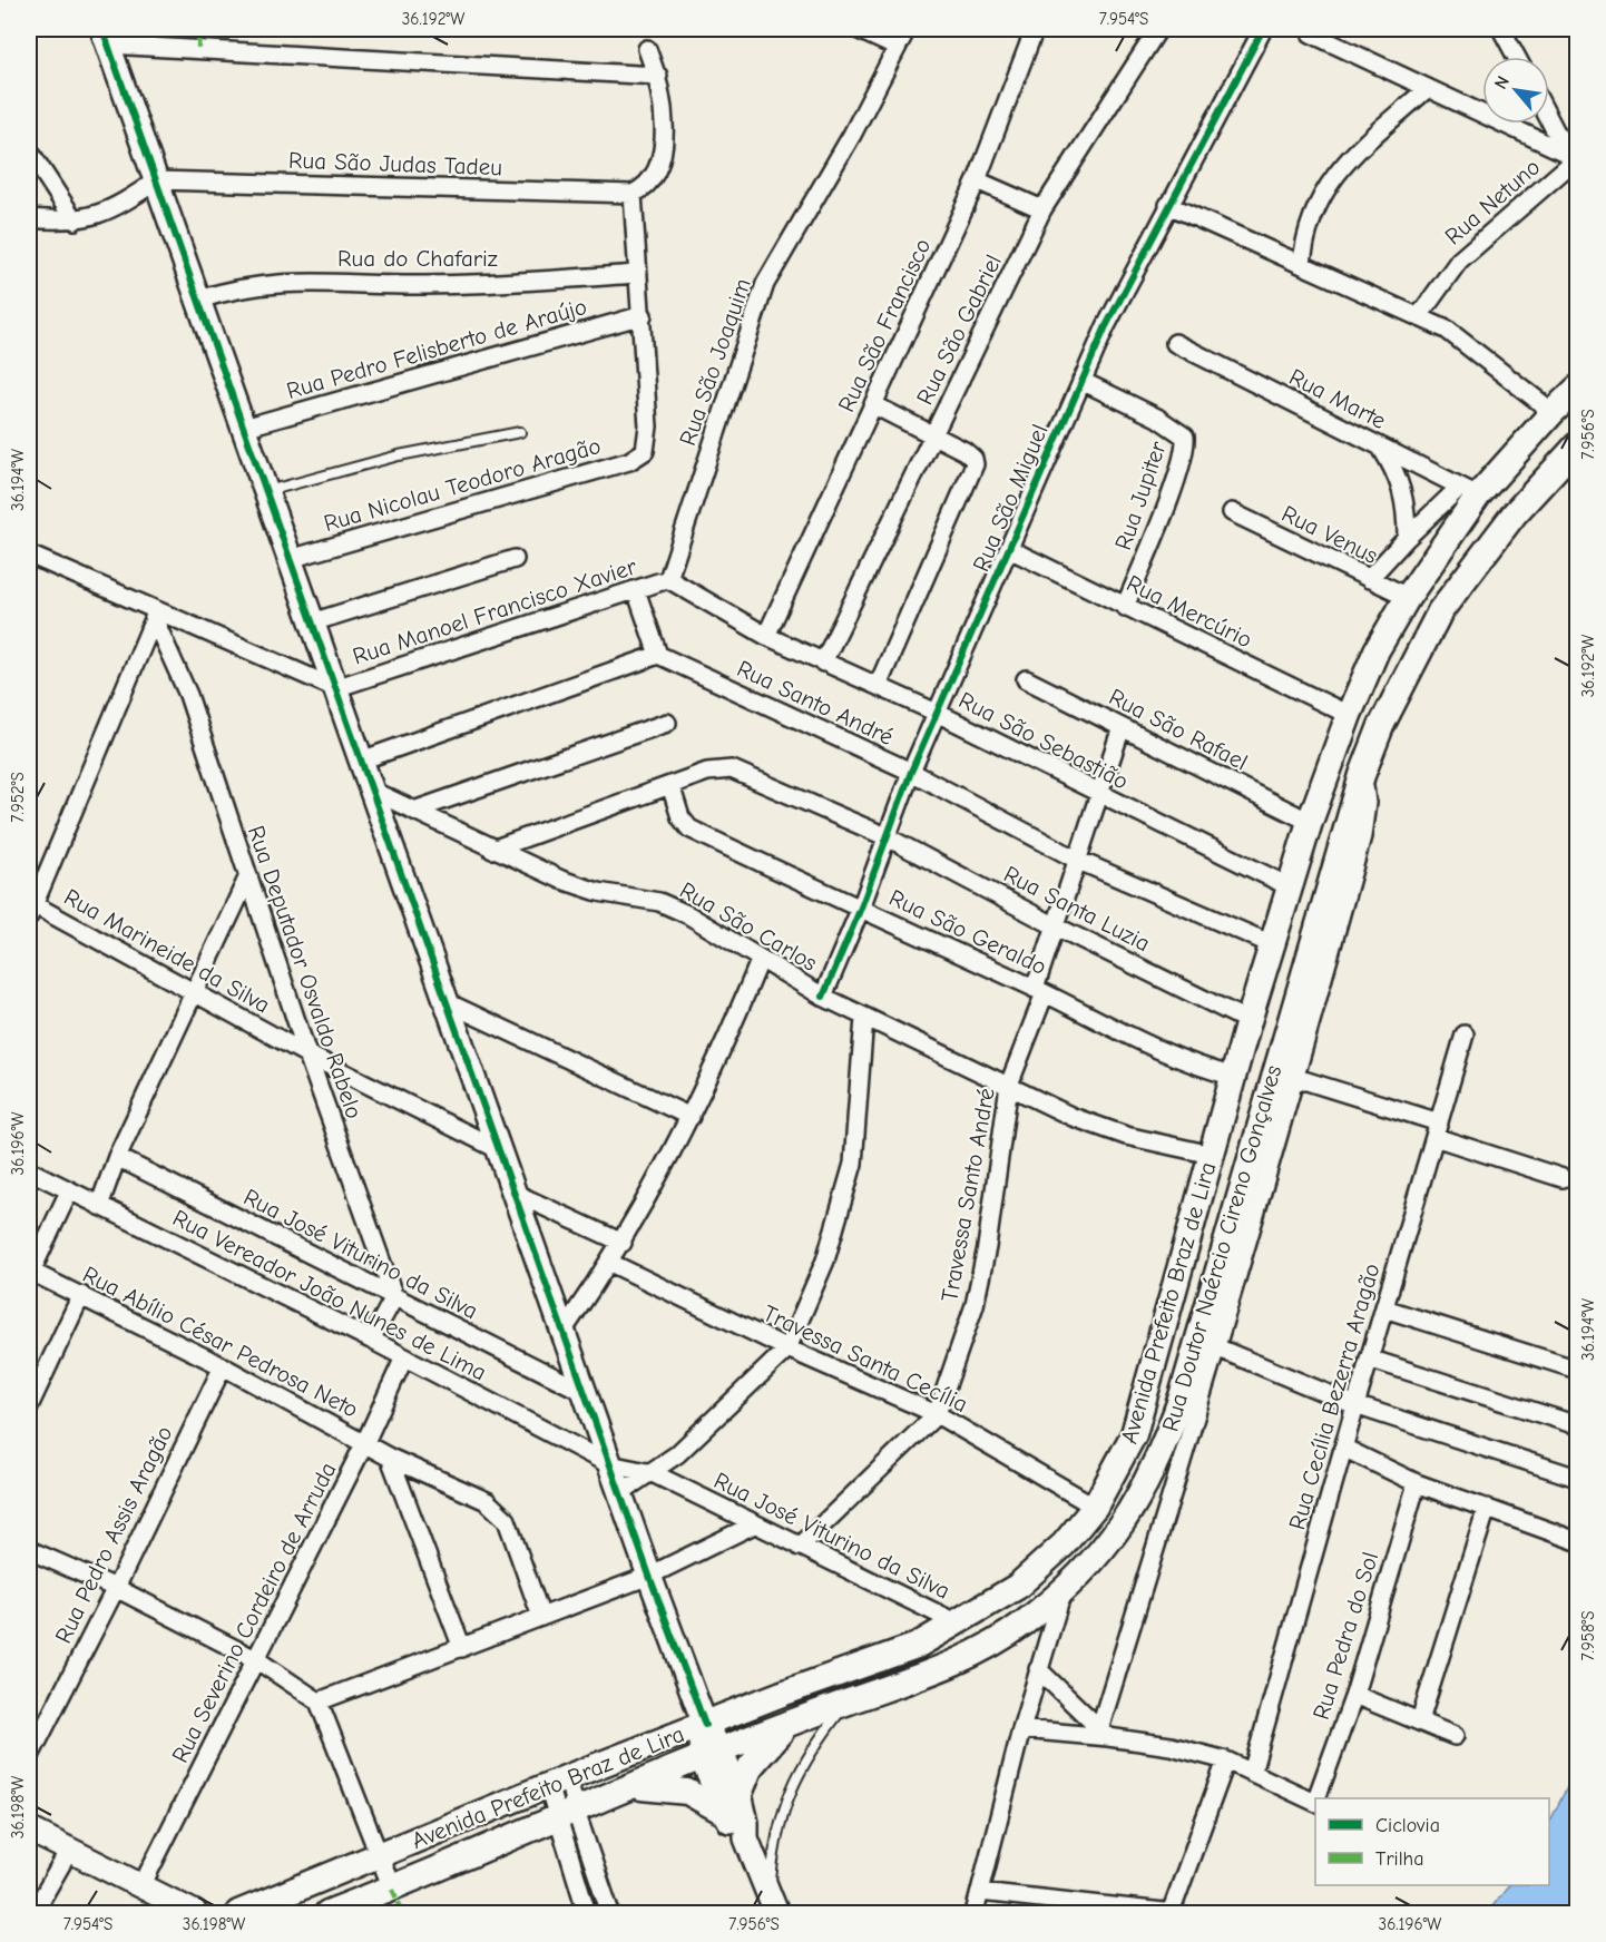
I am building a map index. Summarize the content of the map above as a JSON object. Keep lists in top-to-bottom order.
{
  "streets": {
    "main road": ["Avenida Prefeito Braz de Lira"],
    "street": [
      "Rua São Judas Tadeu",
      "Rua Netuno",
      "Rua do Chafariz",
      "Rua São Francisco",
      "Rua São Gabriel",
      "Rua Pedro Felisberto de Araújo",
      "Rua São Joaquim",
      "Rua Marte",
      "Rua Nicolau Teodoro Aragão",
      "Rua Jupiter",
      "Rua São Miguel",
      "Rua Venus",
      "Rua Manoel Francisco Xavier",
      "Rua Mercúrio",
      "Rua Santo André",
      "Rua São Rafael",
      "Rua São Sebastião",
      "Rua Santa Luzia",
      "Rua São Carlos",
      "Rua São Geraldo",
      "Rua Marineide da Silva",
      "Rua Deputador Osvaldo Rabelo",
      "Travessa Santo André",
      "Rua Doutor Naércio Cireno Gonçalves",
      "Rua José Viturino da Silva",
      "Rua Vereador João Nunes de Lima",
      "Rua Abílio César Pedrosa Neto",
      "Travessa Santa Cecília",
      "Rua Cecília Bezerra Aragão",
      "Rua Pedro Assis Aragão",
      "Rua Severino Cordeiro de Arruda",
      "Rua Pedra do Sol"
    ]
  },
  "crossings": [
    ["Rua São Francisco", "Rua São Sebastião"],
    ["Rua São Gabriel", "Rua São Sebastião"],
    ["Rua Pedro Felisberto de Araújo", "Rua Nicolau Teodoro Aragão"],
    ["Rua São Joaquim", "Rua Manoel Francisco Xavier"],
    ["Rua São Joaquim", "Rua São Sebastião"],
    ["Rua Marte", "Avenida Prefeito Braz de Lira"],
    ["Rua Jupiter", "Rua São Miguel"],
    ["Rua Jupiter", "Rua Mercúrio"],
    ["Rua São Miguel", "Rua Mercúrio"],
    ["Rua São Miguel", "Rua Santo André"],
    ["Rua São Miguel", "Rua São Sebastião"],
    ["Rua São Miguel", "Rua Santa Luzia"],
    ["Rua São Miguel", "Rua São Carlos"],
    ["Rua São Miguel", "Rua São Geraldo"],
    ["Rua Venus", "Avenida Prefeito Braz de Lira"],
    ["Rua Manoel Francisco Xavier", "Rua São Sebastião"],
    ["Rua Mercúrio", "Avenida Prefeito Braz de Lira"],
    ["Rua Santo André", "Travessa Santo André"],
    ["Rua Santo André", "Avenida Prefeito Braz de Lira"],
    ["Rua São Rafael", "Travessa Santo André"],
    ["Rua São Rafael", "Avenida Prefeito Braz de Lira"],
    ["Rua São Sebastião", "Travessa Santo André"],
    ["Rua São Sebastião", "Avenida Prefeito Braz de Lira"],
    ["Rua Santa Luzia", "Rua São Carlos"],
    ["Rua Santa Luzia", "Rua São Geraldo"],
    ["Rua Santa Luzia", "Travessa Santo André"],
    ["Rua Santa Luzia", "Avenida Prefeito Braz de Lira"],
    ["Rua São Carlos", "Travessa Santo André"],
    ["Rua São Carlos", "Avenida Prefeito Braz de Lira"],
    ["Rua São Geraldo", "Travessa Santo André"],
    ["Rua São Geraldo", "Avenida Prefeito Braz de Lira"],
    ["Rua Marineide da Silva", "Rua Deputador Osvaldo Rabelo"],
    ["Rua Deputador Osvaldo Rabelo", "Rua José Viturino da Silva"],
    ["Travessa Santo André", "Rua José Viturino da Silva"],
    ["Travessa Santo André", "Travessa Santa Cecília"],
    ["Rua Doutor Naércio Cireno Gonçalves", "Avenida Prefeito Braz de Lira"],
    ["Rua Doutor Naércio Cireno Gonçalves", "Rua Pedra do Sol"],
    ["Rua José Viturino da Silva", "Rua Vereador João Nunes de Lima"],
    ["Rua José Viturino da Silva", "Avenida Prefeito Braz de Lira"],
    ["Rua Vereador João Nunes de Lima", "Rua Severino Cordeiro de Arruda"],
    ["Avenida Prefeito Braz de Lira", "Travessa Santa Cecília"],
    ["Rua Abílio César Pedrosa Neto", "Rua Pedro Assis Aragão"],
    ["Rua Abílio César Pedrosa Neto", "Rua Severino Cordeiro de Arruda"],
    ["Rua Cecília Bezerra Aragão", "Rua Pedra do Sol"]
  ],
  "legend": ["Ciclovia", "Trilha"],
  "north": "top left",
  "coordinates": [
    "36.192°W",
    "7.954°S",
    "7.956°S",
    "36.194°W",
    "7.952°S",
    "36.196°W",
    "7.958°S",
    "36.198°W"
  ]
}
